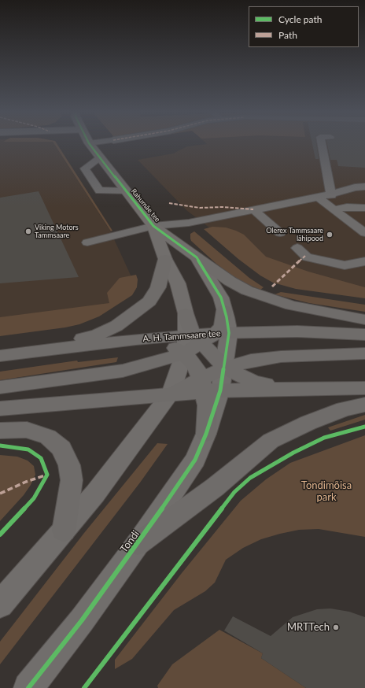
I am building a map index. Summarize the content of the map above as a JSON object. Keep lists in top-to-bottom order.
{
  "streets": {
    "main road": ["A. H. Tammsaare tee"],
    "street": ["Rahumäe tee", "Tondi"]
  },
  "crossings": [
    ["Rahumäe tee", "A. H. Tammsaare tee"]
  ],
  "parks": ["Tondimõisa park"],
  "places": ["Viking Motors Tammsaare", "Olerex Tammsaare lähipood", "MRTTech"],
  "legend": ["Cycle path", "Path"]
}
